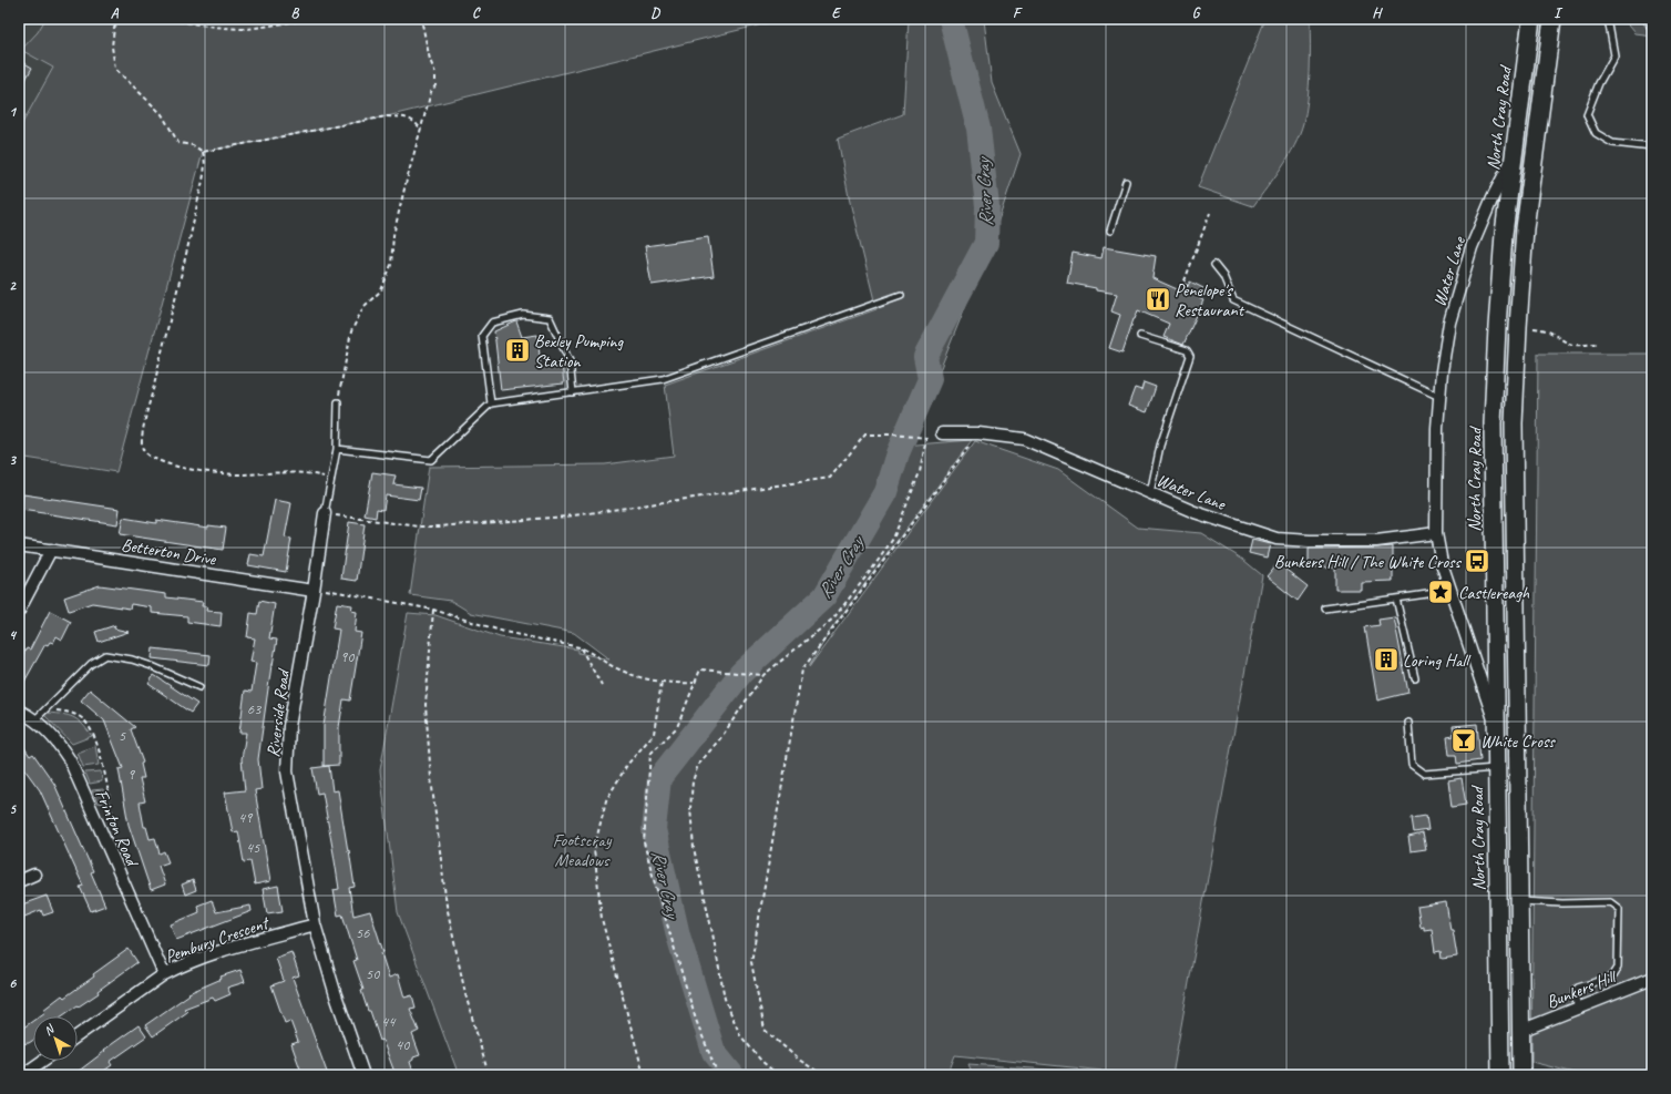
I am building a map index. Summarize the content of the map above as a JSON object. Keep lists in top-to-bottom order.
{
  "streets": {
    "main road": ["North Cray Road"],
    "street": [
      "Water Lane",
      "Betterton Drive",
      "Riverside Road",
      "Frinton Road",
      "Pembury Crescent",
      "Bunkers Hill"
    ]
  },
  "crossings": [
    ["North Cray Road", "Water Lane"],
    ["Betterton Drive", "Riverside Road"],
    ["Riverside Road", "Pembury Crescent"],
    ["Frinton Road", "Pembury Crescent"]
  ],
  "water": ["River Cray"],
  "parks": ["Footscray Meadows"],
  "places": {
    "restaurant": ["Penelope's Restaurant"],
    "building": ["Bexley Pumping Station", "Loring Hall"],
    "bus stop": ["Bunkers Hill / The White Cross"],
    "place": ["Castlereagh"],
    "bar": ["White Cross"]
  },
  "house_numbers": [
    "90",
    "63",
    "5",
    "9",
    "49",
    "45",
    "56",
    "50",
    "44",
    "40"
  ],
  "north": "top left",
  "grid": {
    "columns": [
      "A",
      "B",
      "C",
      "D",
      "E",
      "F",
      "G",
      "H",
      "I"
    ],
    "rows": [
      "1",
      "2",
      "3",
      "4",
      "5",
      "6"
    ]
  }
}
